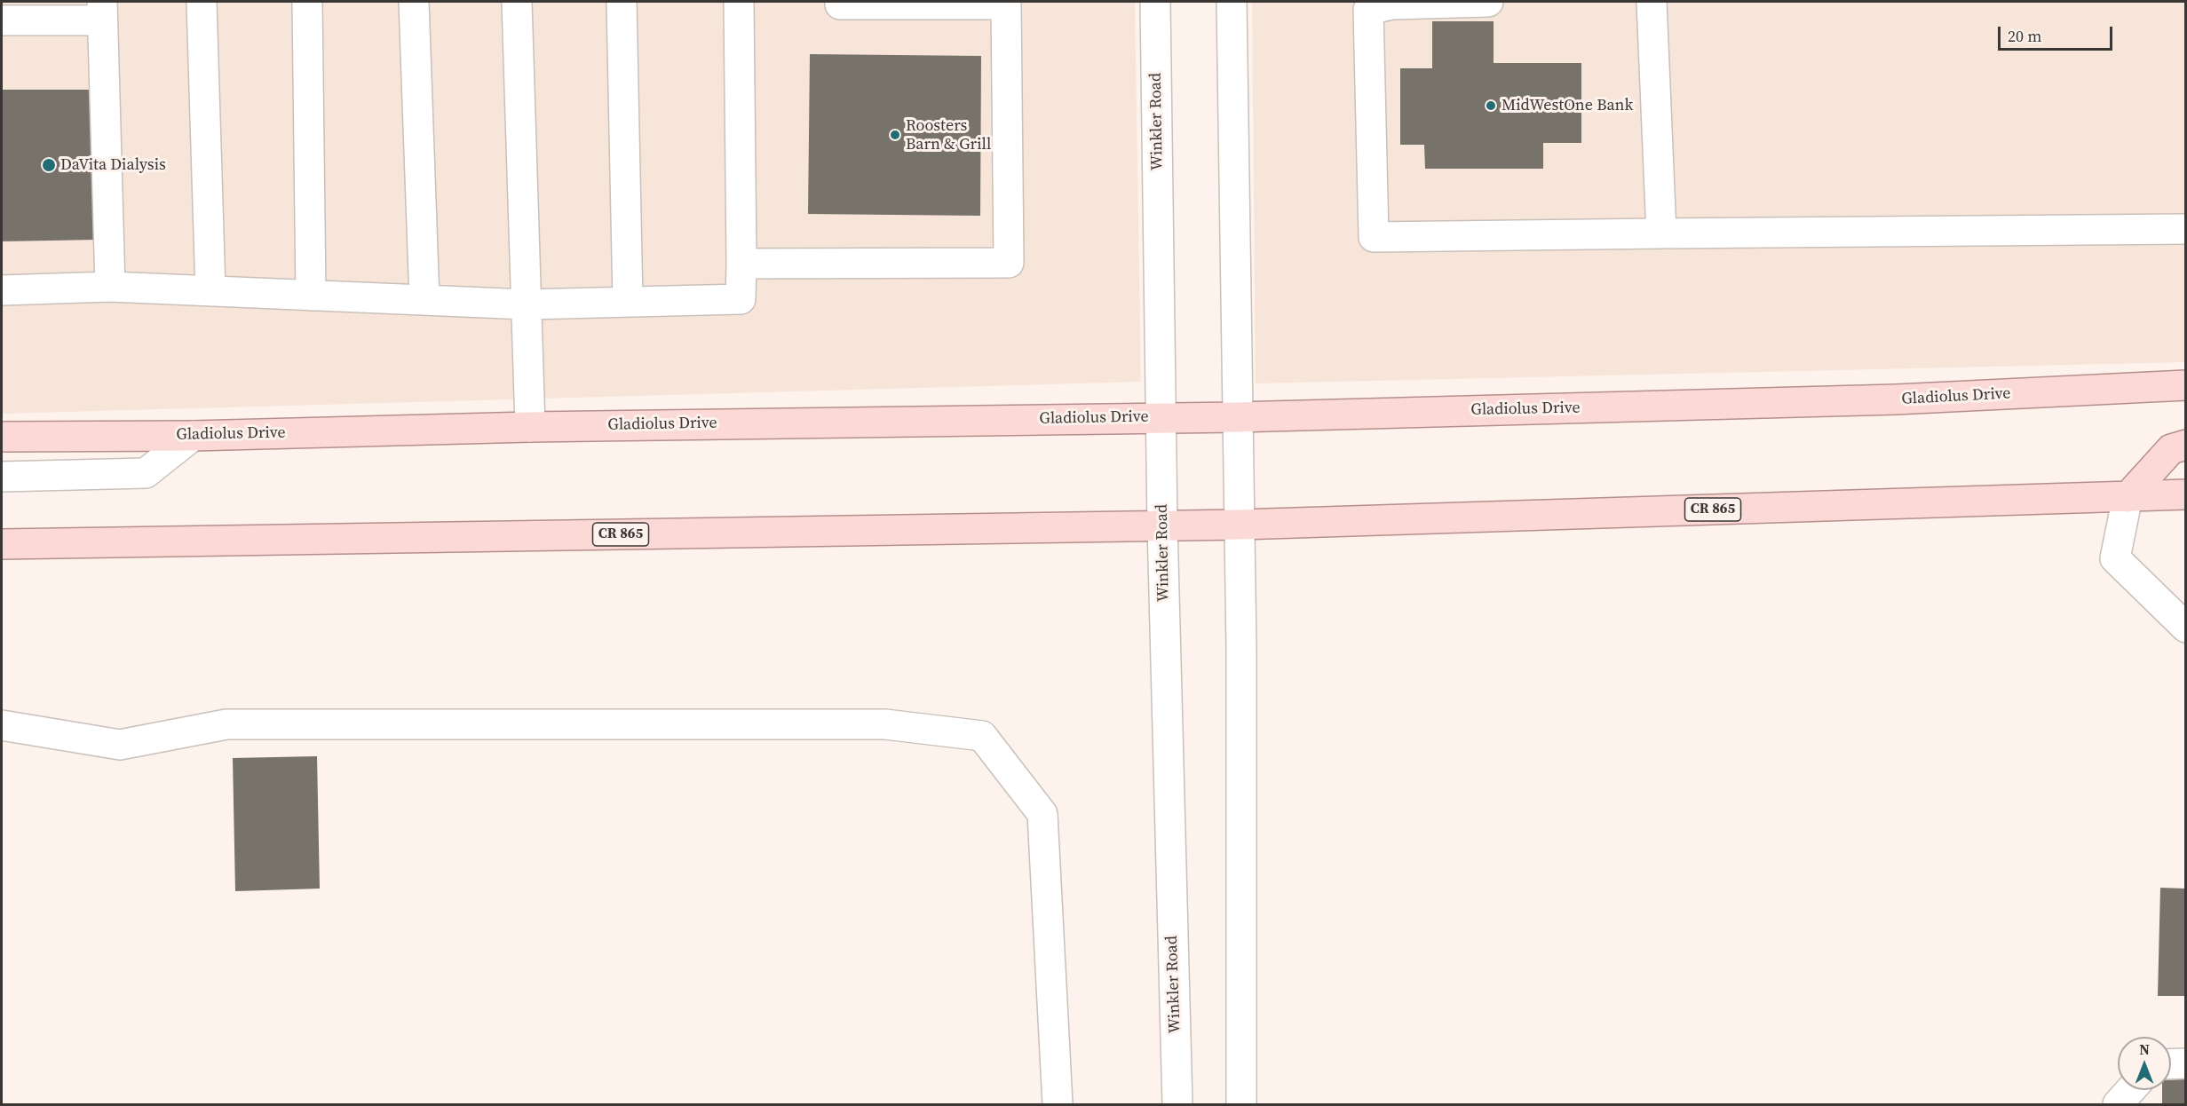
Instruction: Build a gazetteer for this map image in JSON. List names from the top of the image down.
{
  "streets": {
    "main road": ["Gladiolus Drive", "CR 865"],
    "street": ["Winkler Road"]
  },
  "crossings": [
    ["Winkler Road", "Gladiolus Drive"],
    ["Winkler Road", "CR 865"]
  ],
  "places": ["MidWestOne Bank", "Roosters Barn & Grill", "DaVita Dialysis"],
  "scale_bar": "20 m",
  "north": "top"
}
